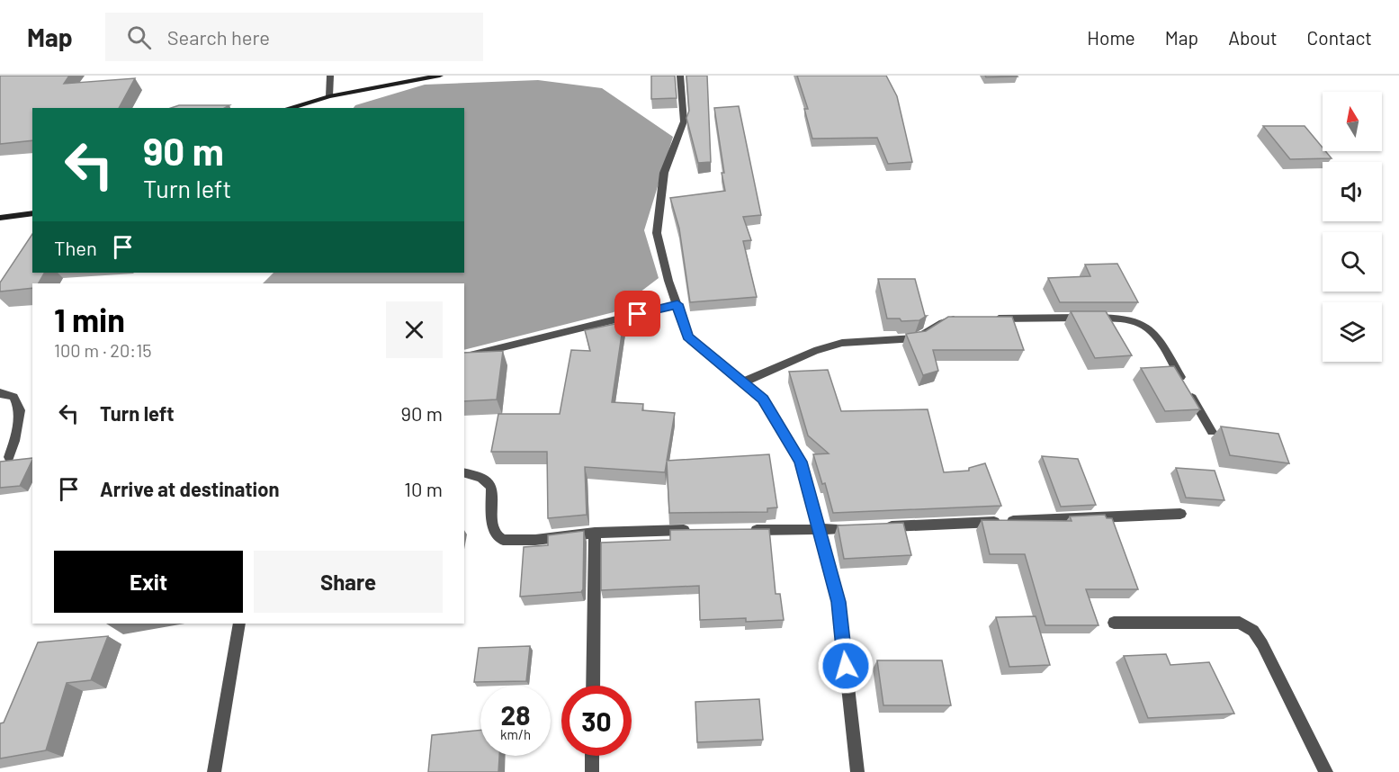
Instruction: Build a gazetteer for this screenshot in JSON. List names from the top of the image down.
{
  "north": "top",
  "page": {
    "header": "Map",
    "search": "Search here",
    "nav": [
      "Home",
      "Map",
      "About",
      "Contact"
    ],
    "turn": ["90 m", "Turn left"],
    "then": "Then",
    "heading": ["1 min", "100 m · 20:15"],
    "list": [
      {
        "name": "Turn left",
        "value": "90 m"
      },
      {
        "name": "Arrive at destination",
        "value": "10 m"
      }
    ],
    "buttons": ["Exit", "Share"],
    "speed": "28 km/h",
    "limit": "30"
  }
}
